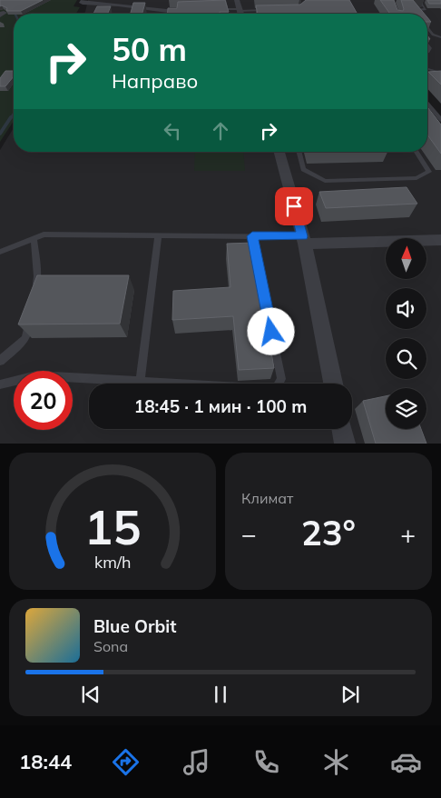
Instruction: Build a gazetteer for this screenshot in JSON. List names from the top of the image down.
{
  "north": "top",
  "page": {
    "turn": ["50 m", "Направо"],
    "limit": "20",
    "trip": "18:45 · 1 мин · 100 m",
    "tile": "Климат",
    "heat": ["−", "23°", "+"],
    "song": ["Blue Orbit", "Sona"],
    "tabs": "18:44",
    "gauge": ["15", "km/h"]
  }
}
